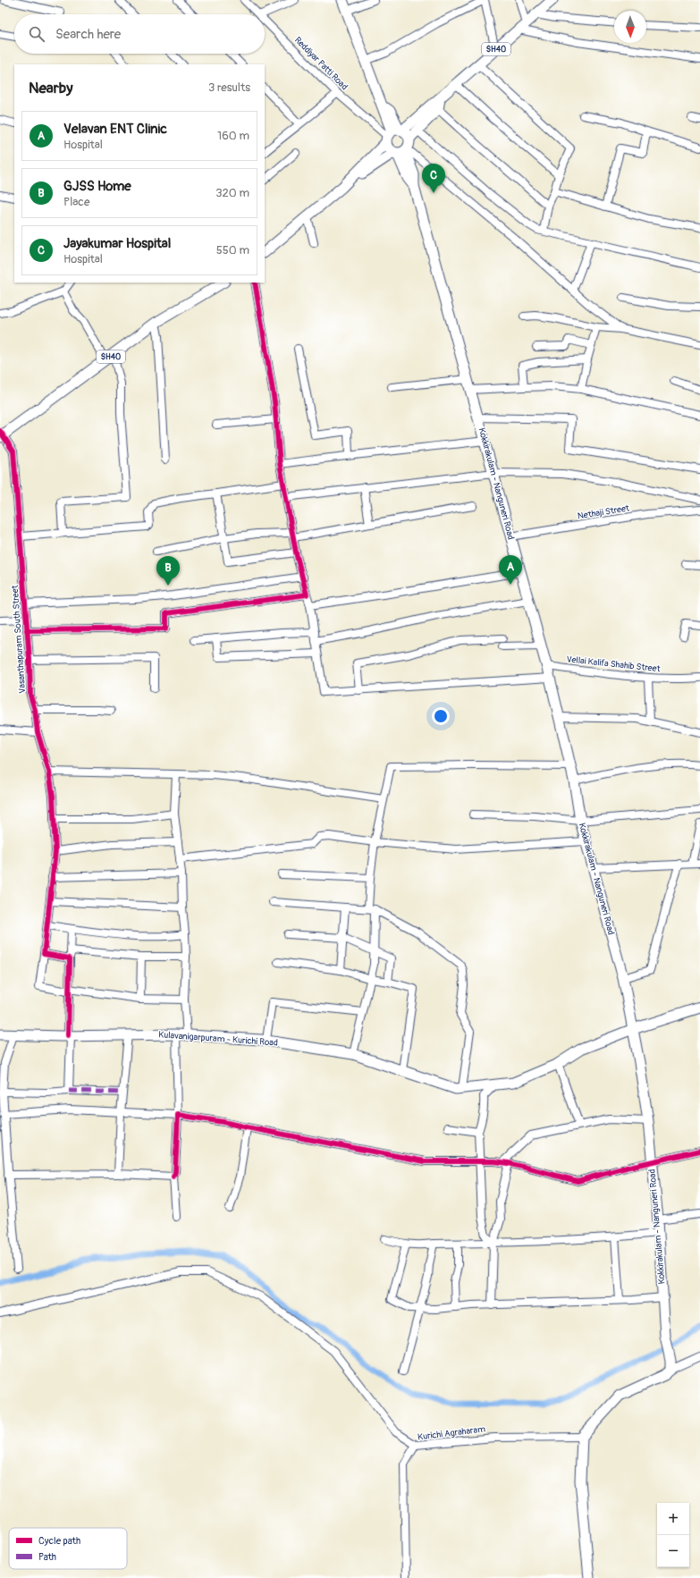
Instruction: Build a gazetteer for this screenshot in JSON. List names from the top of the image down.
{
  "streets": {
    "main road": ["SH40", "Kokkirakulam - Nanguneri Road", "Kulavanigarpuram - Kurichi Road"],
    "street": [
      "Reddiyar Patti Road",
      "Nethaji Street",
      "Vasanthapuram South Street",
      "Vellai Kalifa Shahib Street",
      "Kurichi Agraharam"
    ]
  },
  "crossings": [
    ["SH40", "Reddiyar Patti Road"],
    ["SH40", "Kokkirakulam - Nanguneri Road"],
    ["SH40", "Vasanthapuram South Street"],
    ["Reddiyar Patti Road", "Kokkirakulam - Nanguneri Road"],
    ["Kokkirakulam - Nanguneri Road", "Nethaji Street"],
    ["Kokkirakulam - Nanguneri Road", "Vellai Kalifa Shahib Street"],
    ["Kokkirakulam - Nanguneri Road", "Kulavanigarpuram - Kurichi Road"]
  ],
  "legend": ["Cycle path", "Path"],
  "north": "bottom",
  "page": {
    "search": "Search here",
    "heading": ["Nearby", "3 results"],
    "list": [
      {
        "mark": "A",
        "name": "Velavan ENT Clinic",
        "note": "Hospital",
        "value": "160 m"
      },
      {
        "mark": "B",
        "name": "GJSS Home",
        "note": "Place",
        "value": "320 m"
      },
      {
        "mark": "C",
        "name": "Jayakumar Hospital",
        "note": "Hospital",
        "value": "550 m"
      }
    ],
    "pins": ["C", "A", "B"],
    "map_buttons": ["+", "−"]
  }
}
